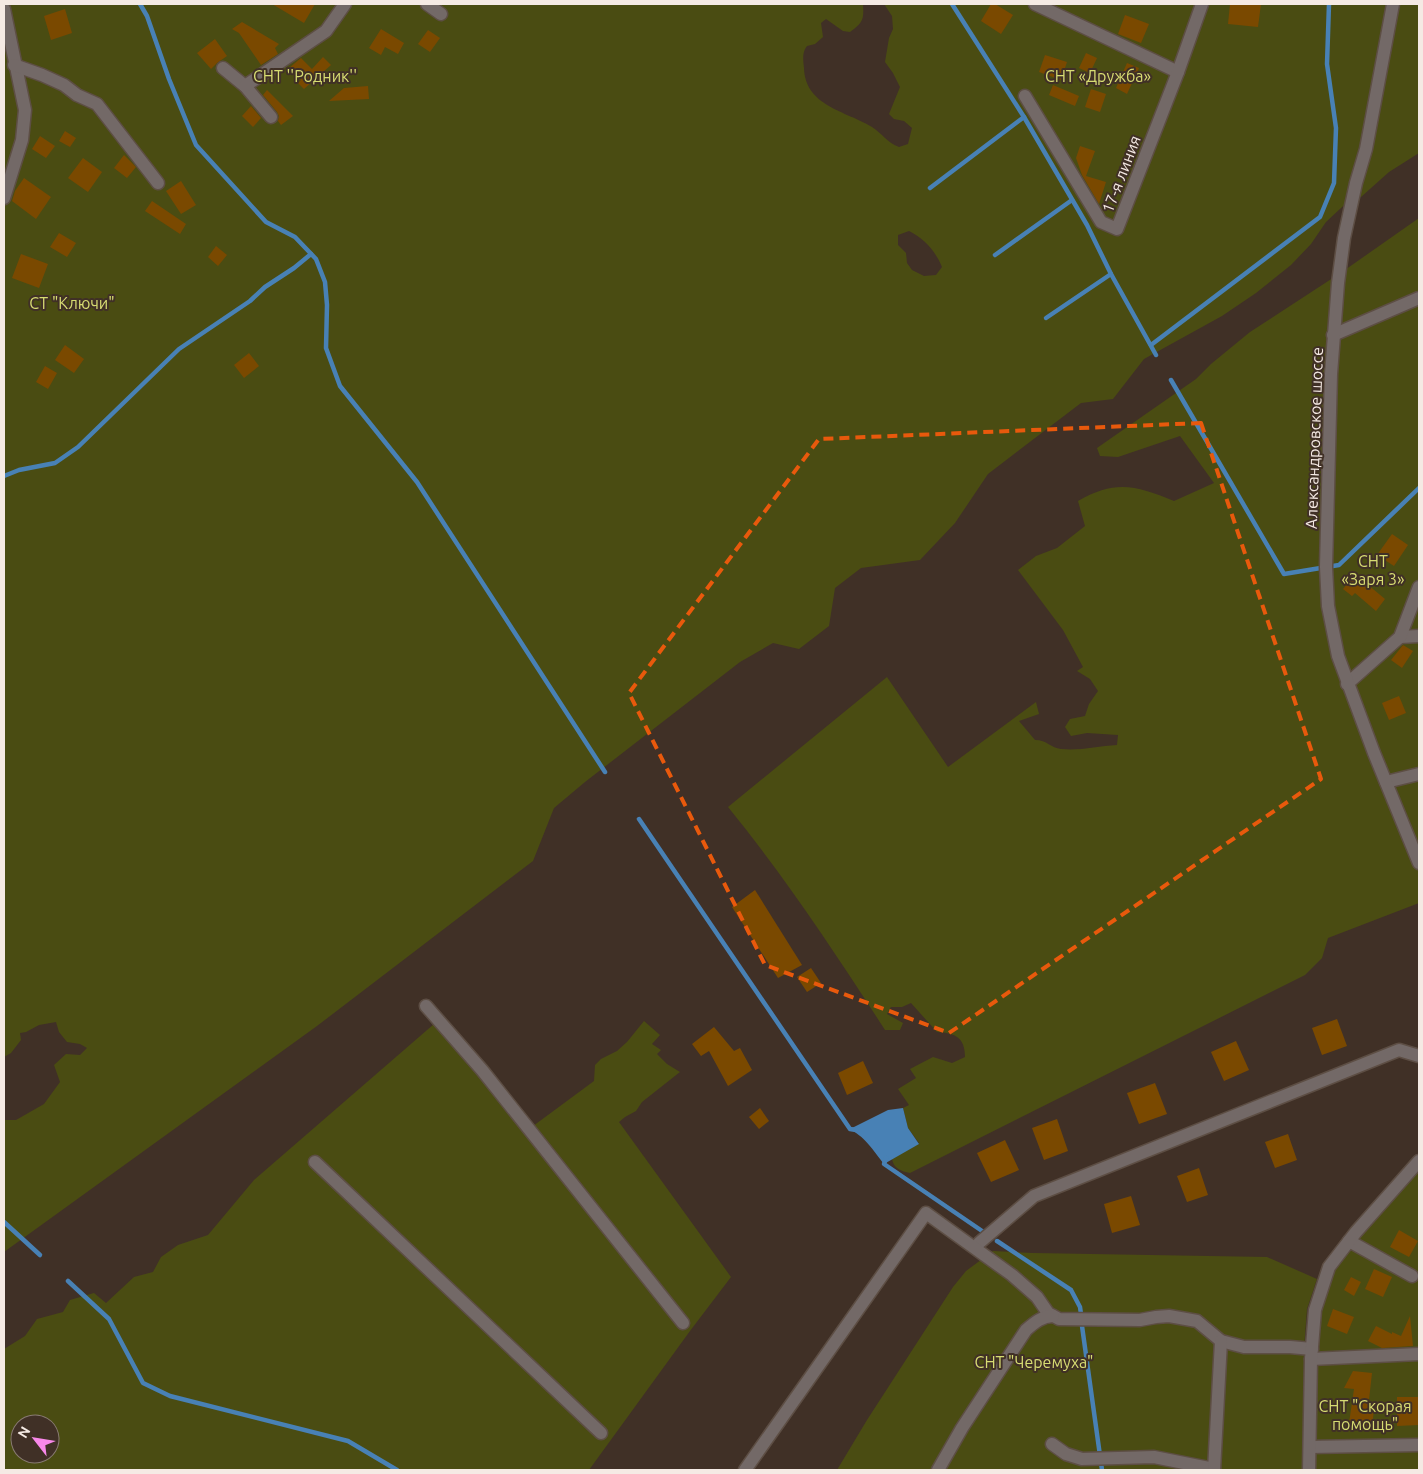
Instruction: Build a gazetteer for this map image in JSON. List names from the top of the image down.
{
  "streets": {
    "street": ["17-я линия", "Александровское шоссе"]
  },
  "parks": [
    "СНТ ''Родник''",
    "СНТ «Дружба»",
    "СТ \"Ключи\"",
    "СНТ «Заря 3»",
    "СНТ \"Черемуха\"",
    "СНТ \"Скорая помощь\""
  ],
  "north": "top left"
}
